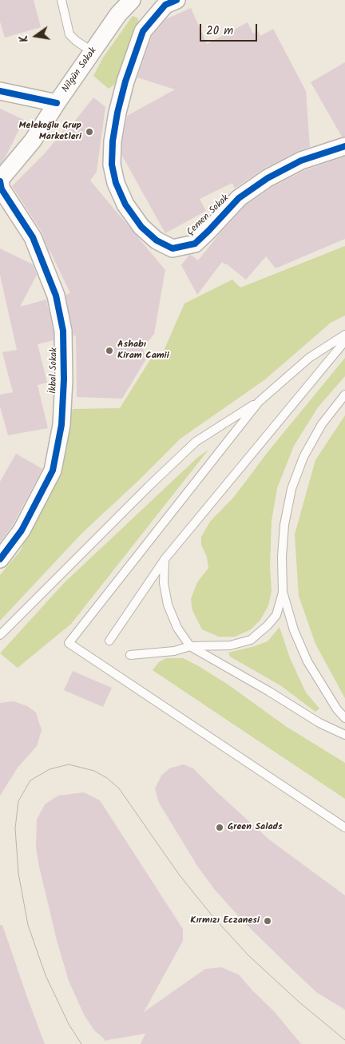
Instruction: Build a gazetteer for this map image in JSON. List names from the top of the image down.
{
  "streets": {
    "street": ["Nilgün Sokak", "Çemen Sokak", "İkbal Sokak"]
  },
  "crossings": [
    ["Nilgün Sokak", "İkbal Sokak"]
  ],
  "places": [
    "Melekoğlu Grup Marketleri",
    "Ashabı Kiram Camii",
    "Green Salads",
    "Kırmızı Eczanesi"
  ],
  "scale_bar": "20 m",
  "north": "left"
}
